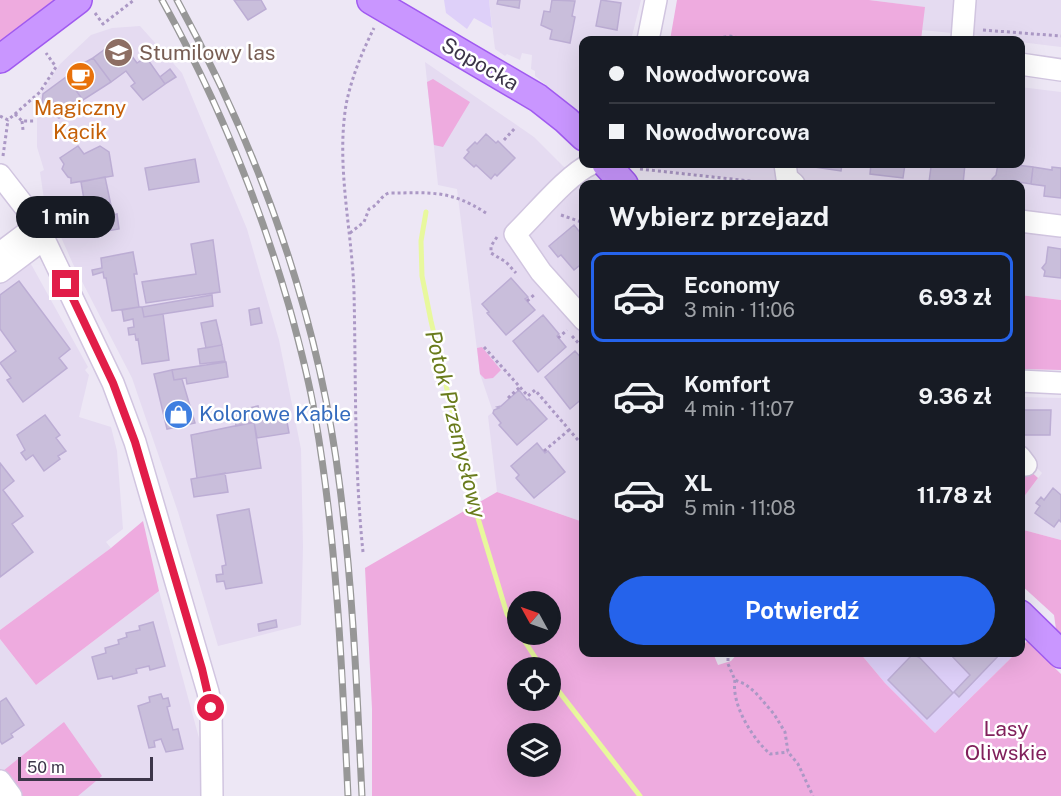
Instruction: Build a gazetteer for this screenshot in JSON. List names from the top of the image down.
{
  "streets": {
    "main road": ["Sopocka"]
  },
  "water": ["Potok Przemysłowy"],
  "parks": ["Lasy Oliwskie"],
  "places": {
    "school or university": ["Stumilowy las"],
    "cafe": ["Magiczny Kącik"],
    "shop": ["Kolorowe Kable"]
  },
  "scale_bar": "50 m",
  "north": "top left",
  "page": {
    "banner": ["Nowodworcowa", "Nowodworcowa"],
    "heading": "Wybierz przejazd",
    "bubble": "1 min",
    "list": [
      {
        "name": "Economy",
        "note": "3 min · 11:06",
        "value": "6.93 zł"
      },
      {
        "name": "Komfort",
        "note": "4 min · 11:07",
        "value": "9.36 zł"
      },
      {
        "name": "XL",
        "note": "5 min · 11:08",
        "value": "11.78 zł"
      }
    ],
    "buttons": "Potwierdź",
    "scale": "50 m"
  }
}
